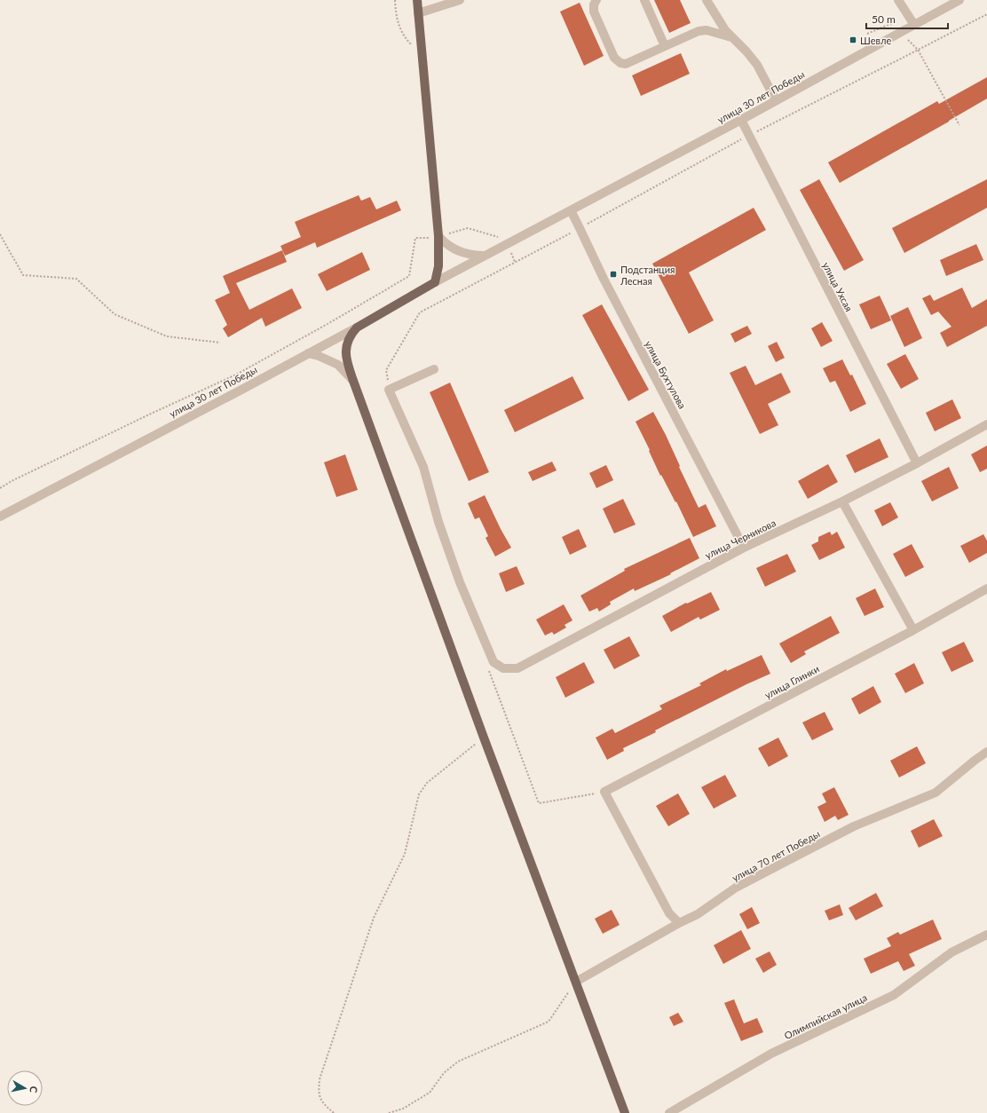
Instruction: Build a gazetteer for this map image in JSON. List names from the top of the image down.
{
  "streets": {
    "main road": ["улица 30 лет Победы"],
    "street": [
      "улица Ухсая",
      "улица Бухтулова",
      "улица Черникова",
      "улица Глинки",
      "улица 70 лет Победы",
      "Олимпийская улица"
    ]
  },
  "crossings": [
    ["улица 30 лет Победы", "улица Ухсая"],
    ["улица 30 лет Победы", "улица Бухтулова"],
    ["улица Ухсая", "улица Черникова"],
    ["улица Бухтулова", "улица Черникова"],
    ["улица Глинки", "улица 70 лет Победы"]
  ],
  "places": {
    "transit": ["Шевле", "Подстанция Лесная"]
  },
  "scale_bar": "50 m",
  "north": "right"
}
